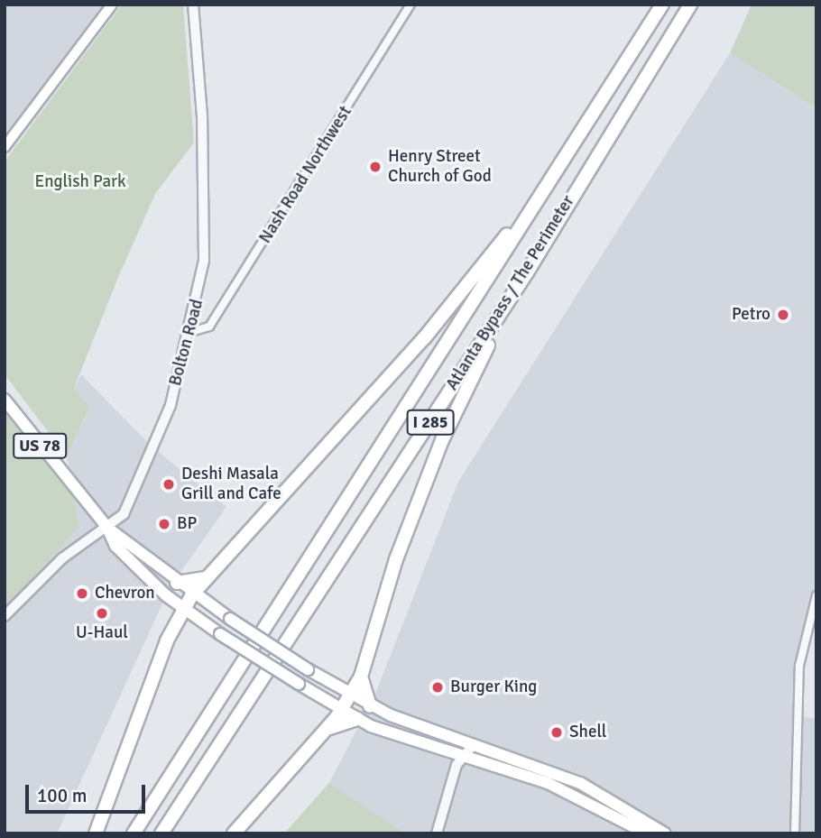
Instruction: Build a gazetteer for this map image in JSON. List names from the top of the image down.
{
  "streets": {
    "highway": ["Atlanta Bypass / The Perimeter", "I 285"],
    "main road": ["US 78"],
    "street": ["Nash Road Northwest", "Bolton Road"]
  },
  "crossings": [
    ["Nash Road Northwest", "Bolton Road"],
    ["Bolton Road", "US 78"]
  ],
  "parks": ["English Park"],
  "places": [
    "Henry Street Church of God",
    "Petro",
    "Deshi Masala Grill and Cafe",
    "BP",
    "Chevron",
    "U-Haul",
    "Burger King",
    "Shell"
  ],
  "scale_bar": "100 m"
}
